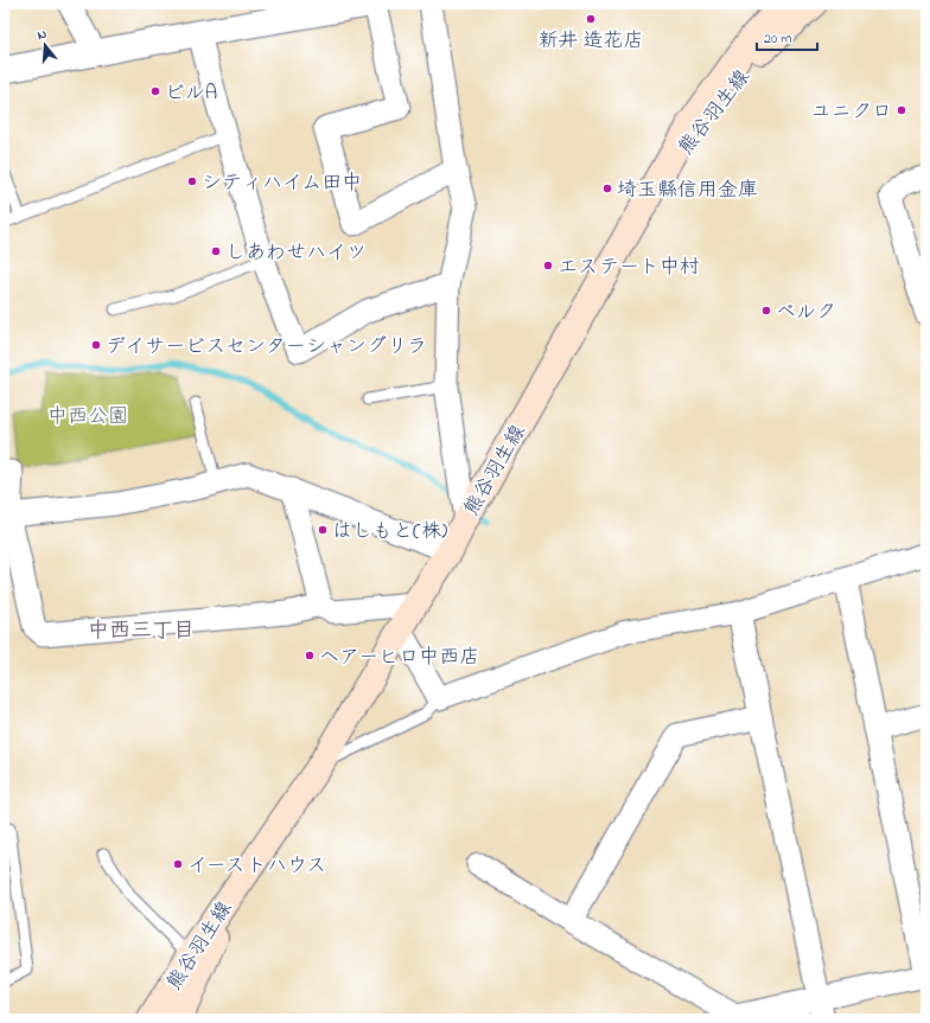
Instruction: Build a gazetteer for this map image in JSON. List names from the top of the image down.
{
  "streets": {
    "main road": ["熊谷羽生線"]
  },
  "districts": ["中西三丁目"],
  "parks": ["中西公園"],
  "places": [
    "新井 造花店",
    "ビルA",
    "ユニクロ",
    "シティハイム田中",
    "埼玉縣信用金庫",
    "しあわせハイツ",
    "エステート中村",
    "ベルク",
    "デイサービスセンターシャングリラ",
    "はしもと(株)",
    "ヘアーヒロ中西店",
    "イーストハウス"
  ],
  "scale_bar": "20 m",
  "north": "top"
}
